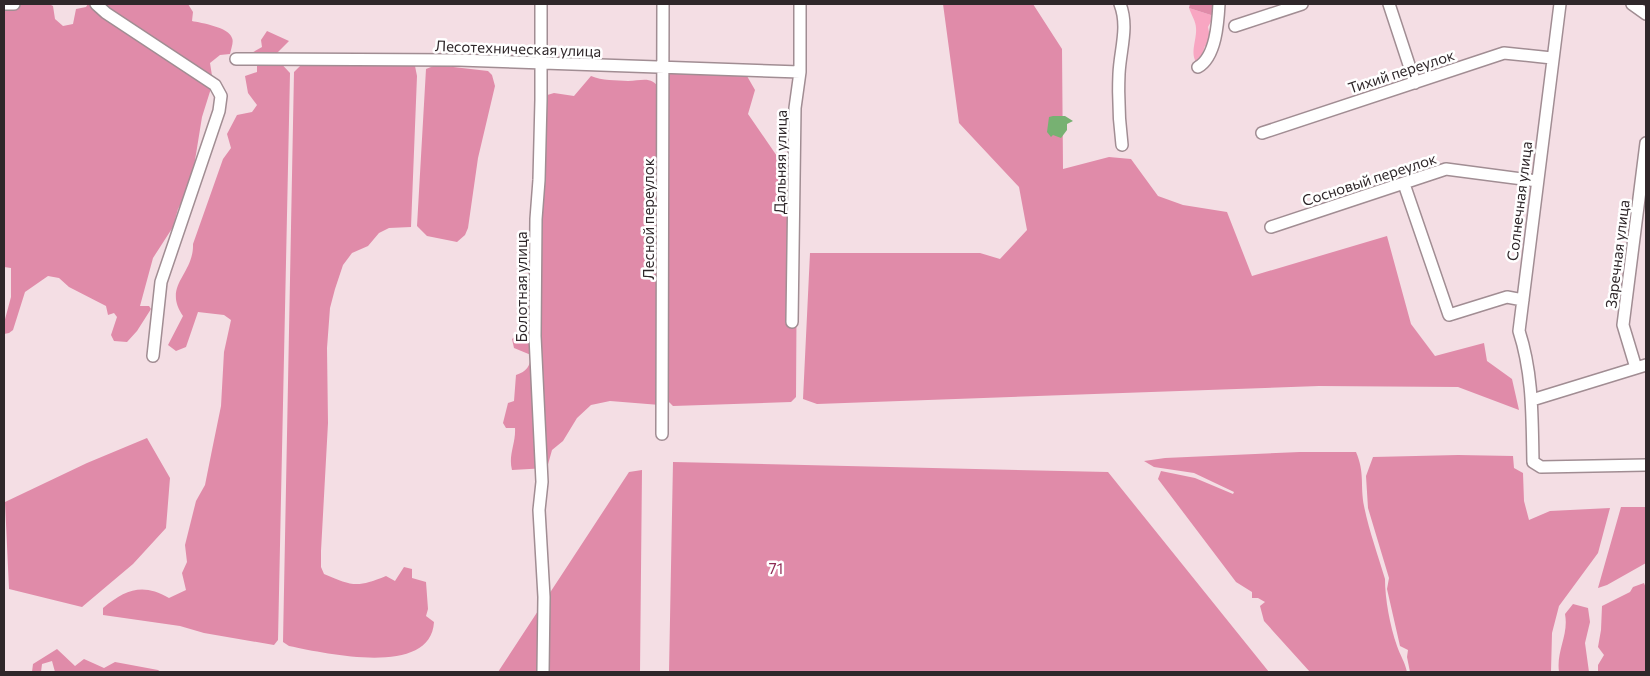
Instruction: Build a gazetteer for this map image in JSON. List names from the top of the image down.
{
  "streets": {
    "street": [
      "Лесотехническая улица",
      "Тихий переулок",
      "Дальняя улица",
      "Сосновый переулок",
      "Солнечная улица",
      "Лесной переулок",
      "Заречная улица",
      "Болотная улица"
    ]
  },
  "crossings": [
    ["Лесотехническая улица", "Дальняя улица"],
    ["Лесотехническая улица", "Лесной переулок"],
    ["Лесотехническая улица", "Болотная улица"],
    ["Тихий переулок", "Солнечная улица"],
    ["Сосновый переулок", "Солнечная улица"]
  ],
  "parks": ["71"]
}
